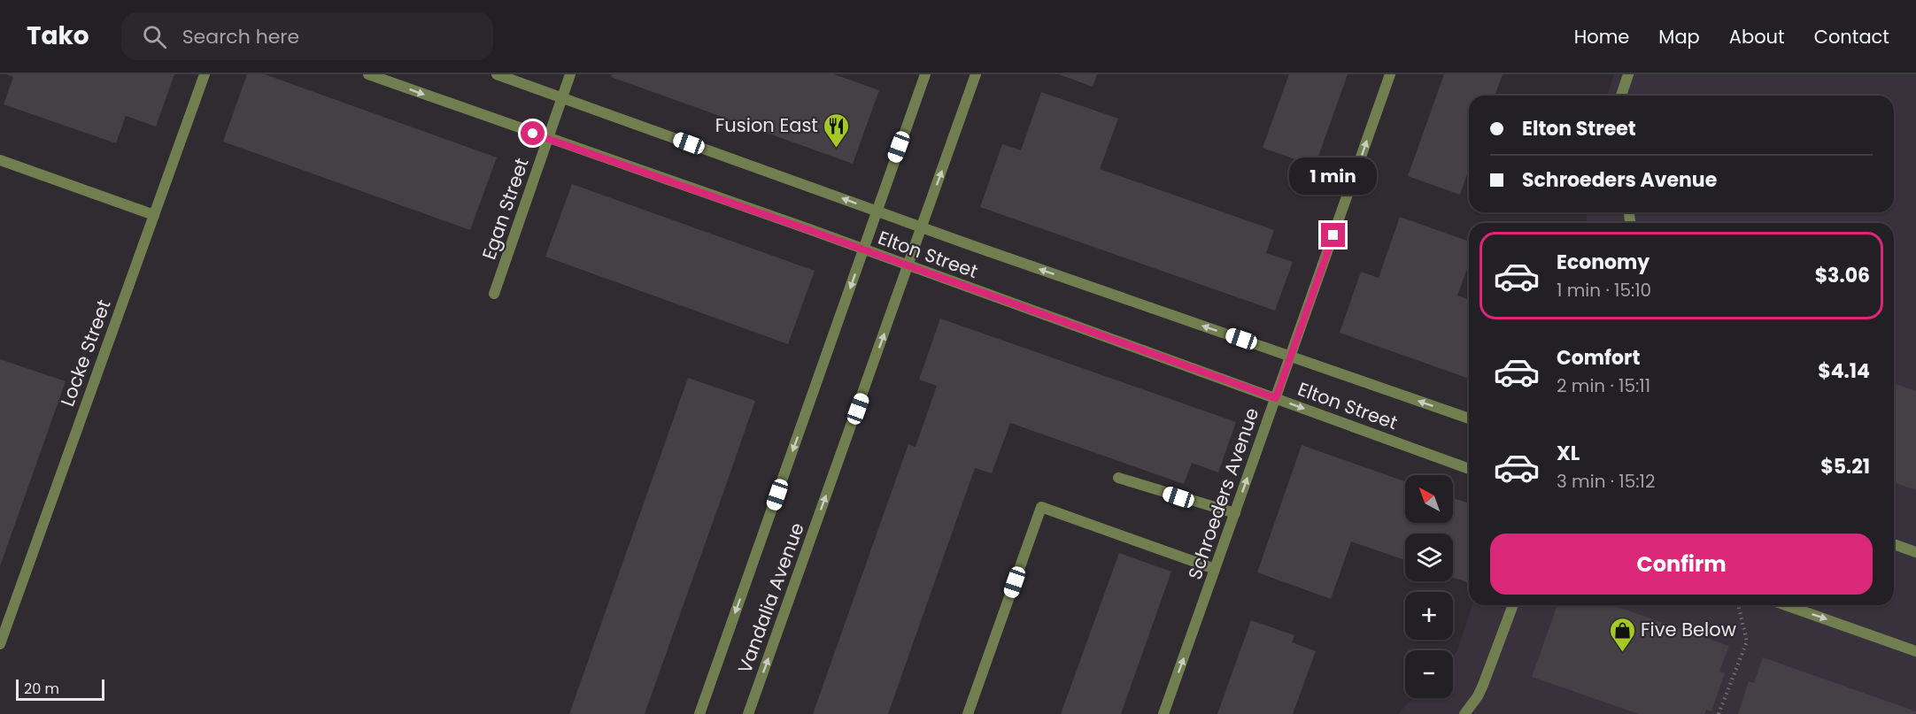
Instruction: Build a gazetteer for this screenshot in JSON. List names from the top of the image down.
{
  "streets": {
    "street": [
      "Egan Street",
      "Elton Street",
      "Locke Street",
      "Schroeders Avenue",
      "Vandalia Avenue"
    ]
  },
  "crossings": [
    ["Egan Street", "Elton Street"],
    ["Elton Street", "Schroeders Avenue"],
    ["Elton Street", "Vandalia Avenue"]
  ],
  "one_way": ["Schroeders Avenue"],
  "places": {
    "restaurant": ["Fusion East"],
    "shop": ["Five Below"]
  },
  "scale_bar": "20 m",
  "north": "top left",
  "page": {
    "header": "Tako",
    "search": "Search here",
    "nav": [
      "Home",
      "Map",
      "About",
      "Contact"
    ],
    "banner": ["Elton Street", "Schroeders Avenue"],
    "bubble": "1 min",
    "list": [
      {
        "name": "Economy",
        "note": "1 min · 15:10",
        "value": "$3.06"
      },
      {
        "name": "Comfort",
        "note": "2 min · 15:11",
        "value": "$4.14"
      },
      {
        "name": "XL",
        "note": "3 min · 15:12",
        "value": "$5.21"
      }
    ],
    "map_buttons": ["+", "−"],
    "buttons": "Confirm",
    "scale": "20 m"
  }
}
